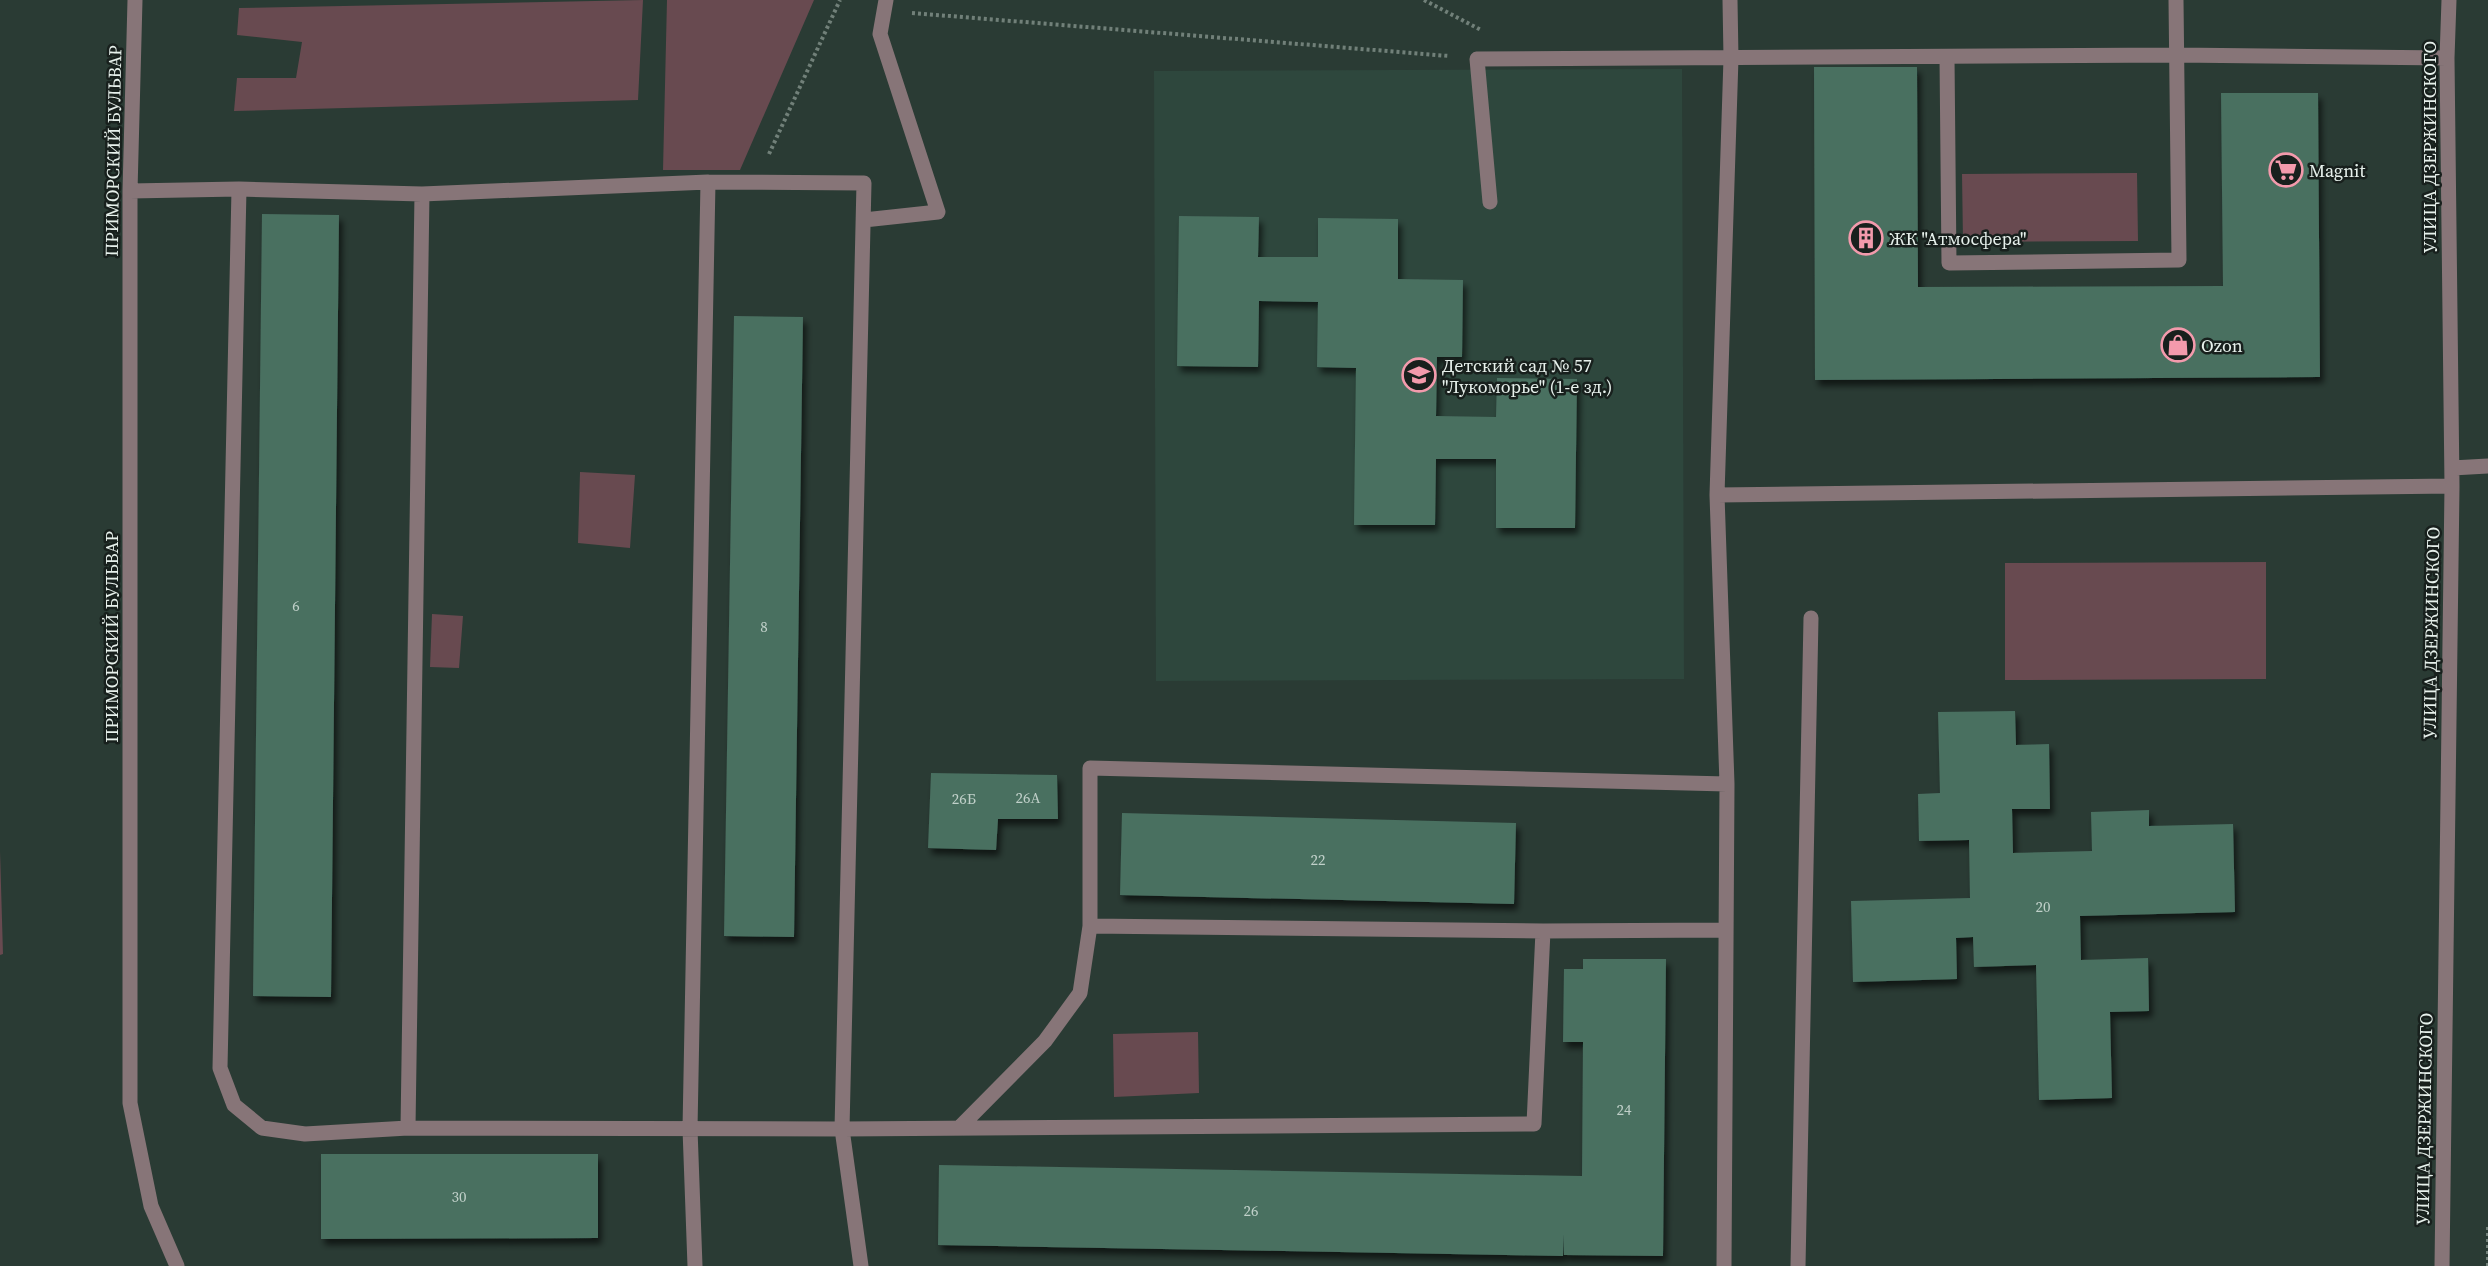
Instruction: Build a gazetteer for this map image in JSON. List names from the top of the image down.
{
  "streets": {
    "street": ["УЛИЦА ДЗЕРЖИНСКОГО", "ПРИМОРСКИЙ БУЛЬВАР"]
  },
  "places": {
    "supermarket": ["Magnit"],
    "building": ["ЖК \"Атмосфера\""],
    "shop": ["Ozon"],
    "school or university": ["Детский сад № 57 \"Лукоморье\" (1-е зд.)"]
  },
  "house_numbers": [
    "6",
    "8",
    "26А",
    "26Б",
    "22",
    "20",
    "24",
    "30",
    "26"
  ]
}
